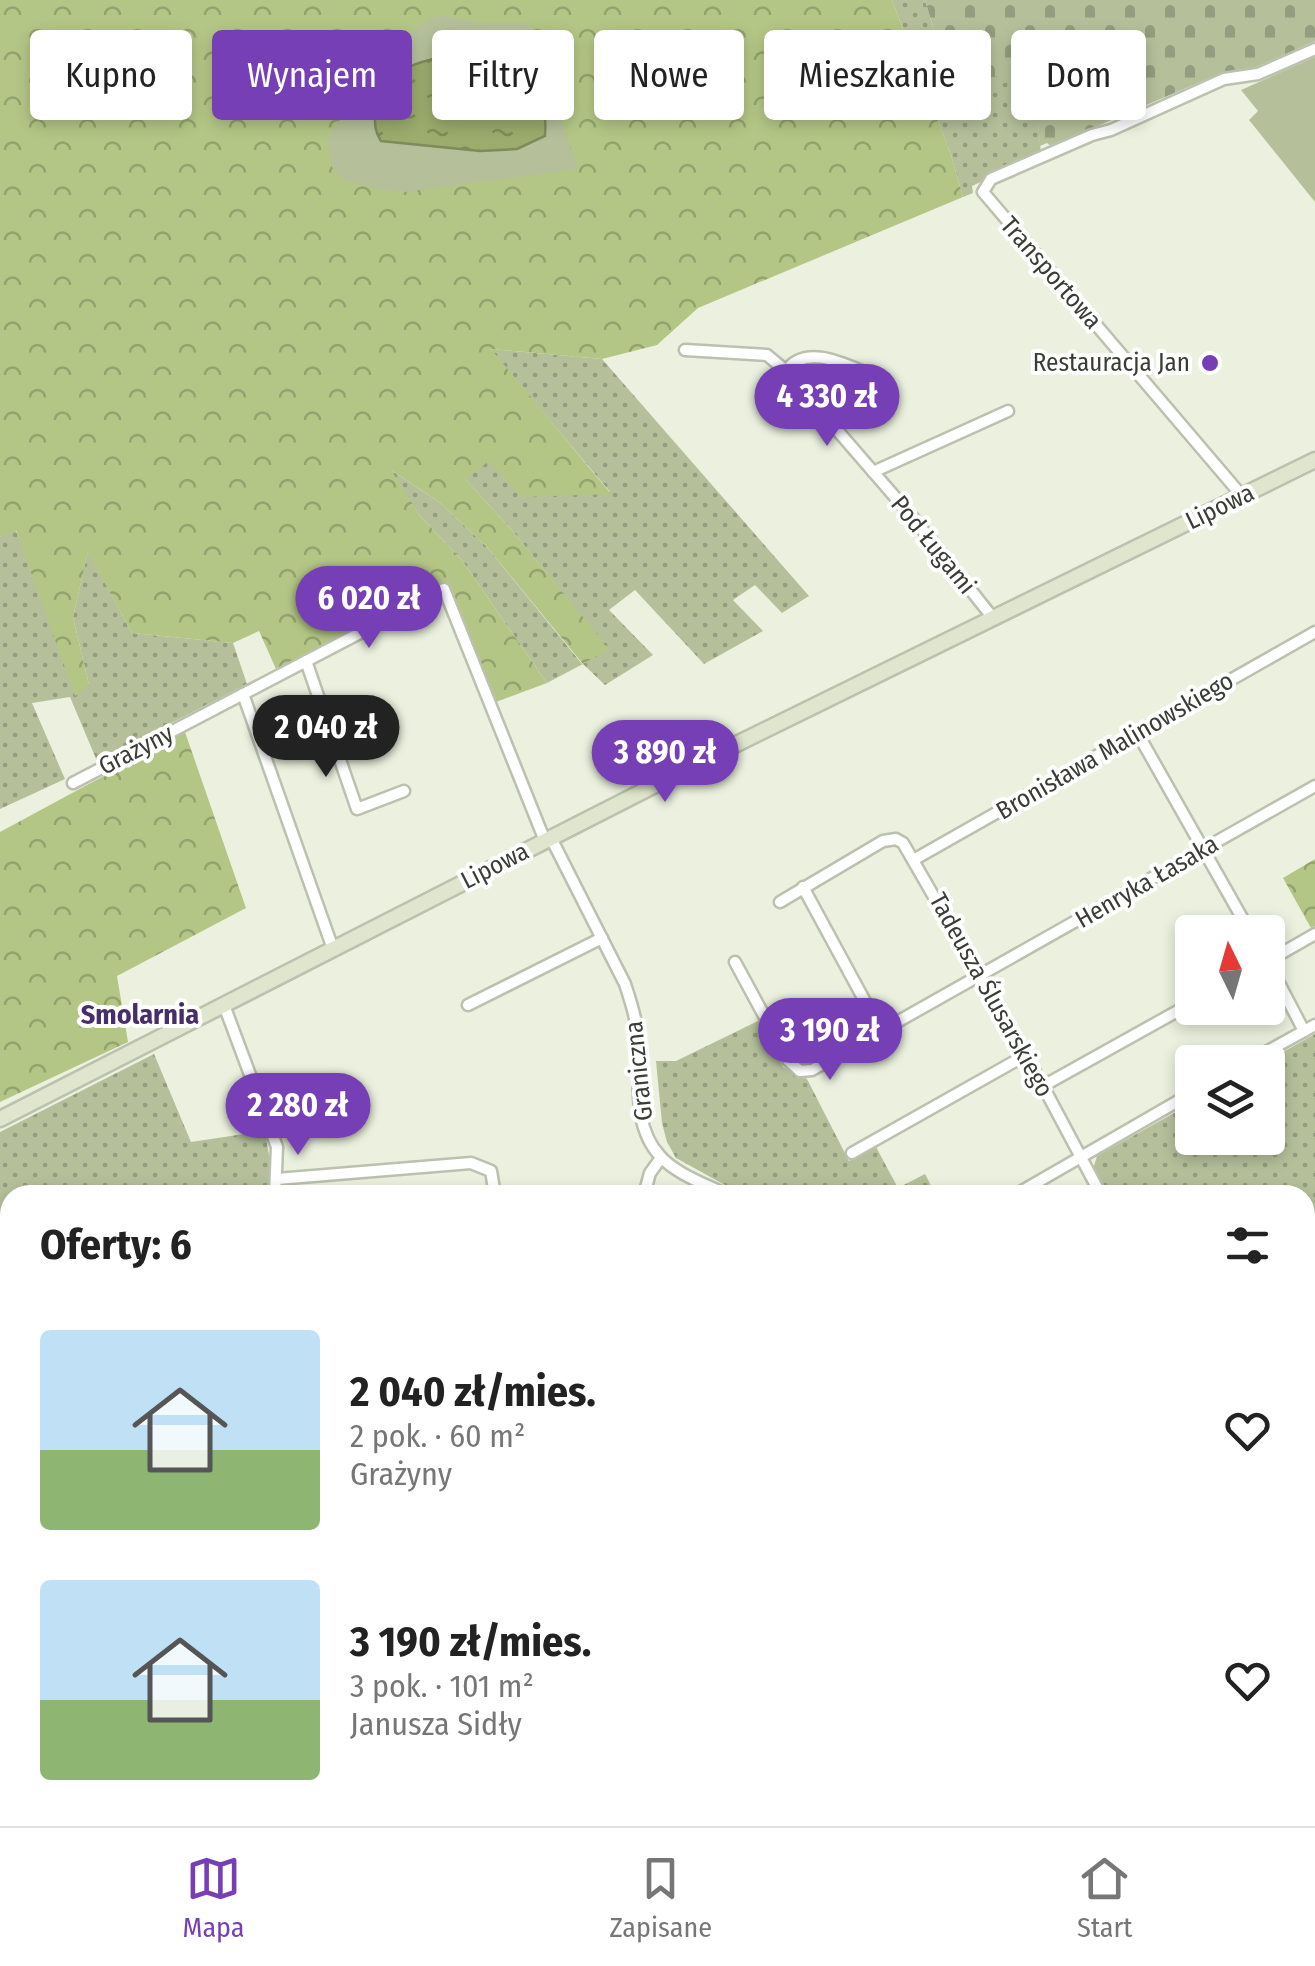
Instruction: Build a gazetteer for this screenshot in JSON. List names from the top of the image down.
{
  "streets": {
    "main road": ["Lipowa"],
    "street": [
      "Transportowa",
      "Pod Ługami",
      "Bronisława Malinowskiego",
      "Grażyny",
      "Henryka Łasaka",
      "Tadeusza Ślusarskiego",
      "Graniczna"
    ]
  },
  "crossings": [
    ["Transportowa", "Lipowa"],
    ["Lipowa", "Pod Ługami"],
    ["Lipowa", "Grażyny"],
    ["Lipowa", "Graniczna"],
    ["Bronisława Malinowskiego", "Tadeusza Ślusarskiego"],
    ["Grażyny", "Graniczna"],
    ["Henryka Łasaka", "Tadeusza Ślusarskiego"]
  ],
  "districts": ["Smolarnia"],
  "places": ["Restauracja Jan"],
  "north": "top",
  "page": {
    "chip": [
      "Kupno",
      "Wynajem",
      "Filtry",
      "Nowe",
      "Mieszkanie",
      "Dom"
    ],
    "price": [
      "4 330 zł",
      "6 020 zł",
      "2 040 zł",
      "3 890 zł",
      "3 190 zł",
      "2 280 zł"
    ],
    "heading": "Oferty: 6",
    "list": [
      {
        "name": "2 040 zł/mies.",
        "note": "2 pok. · 60 m² · Grażyny"
      },
      {
        "name": "3 190 zł/mies.",
        "note": "3 pok. · 101 m² · Janusza Sidły"
      }
    ],
    "tabs": ["Mapa", "Zapisane", "Start"]
  }
}
